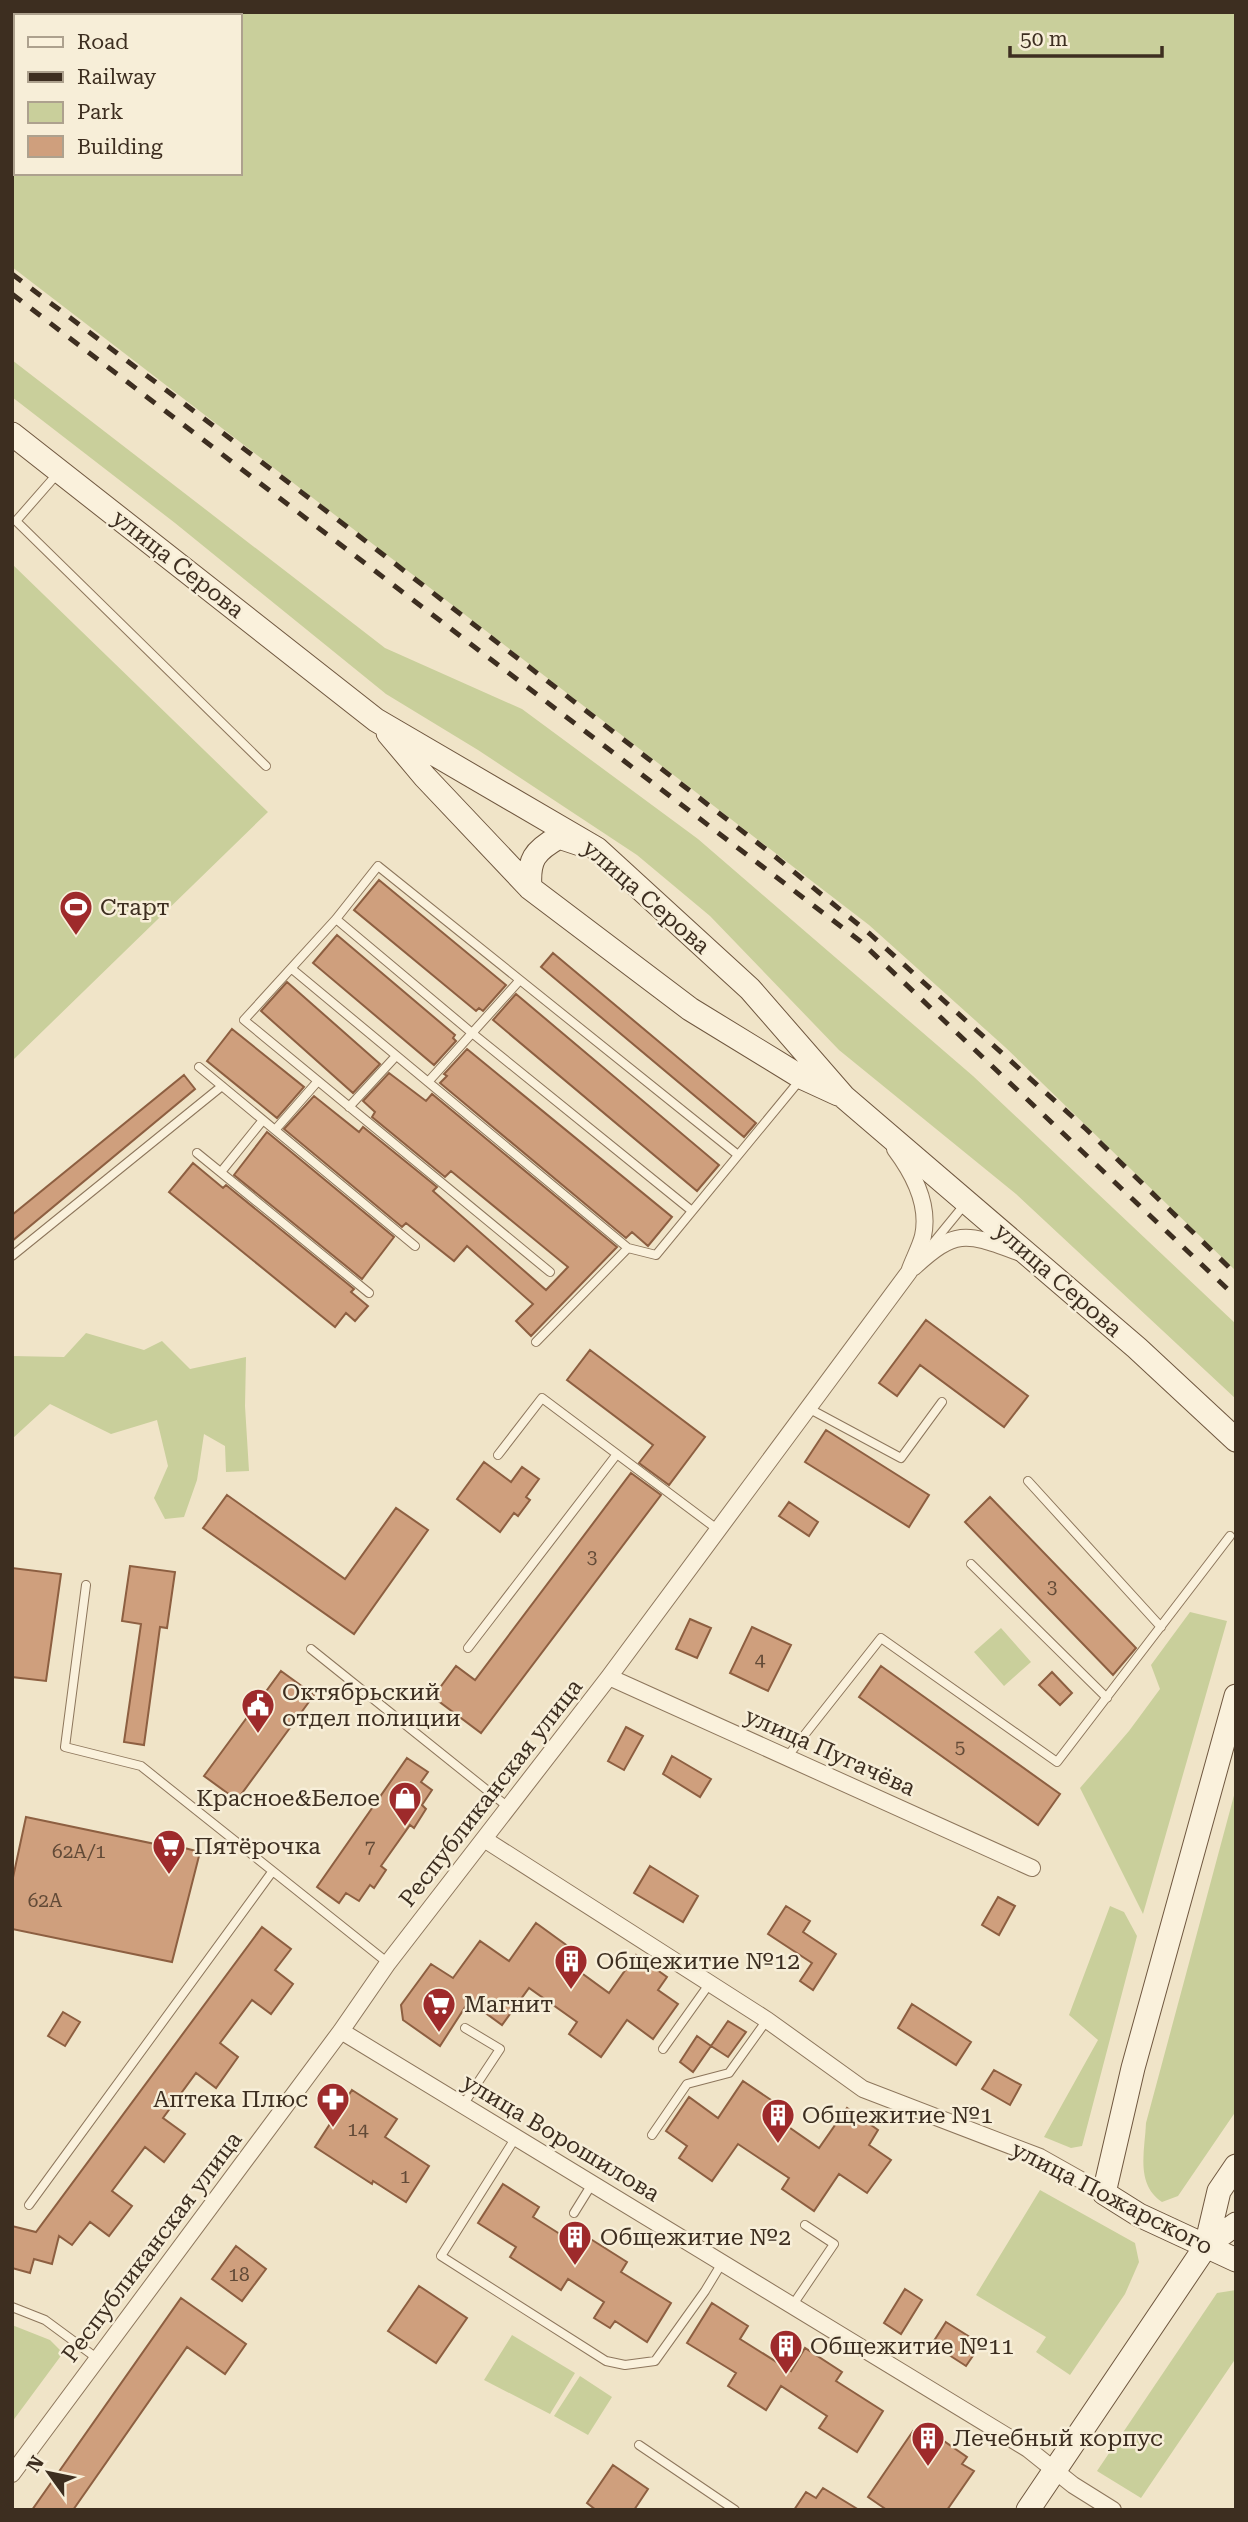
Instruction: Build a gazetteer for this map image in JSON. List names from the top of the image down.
{
  "streets": {
    "street": [
      "улица Серова",
      "улица Пугачёва",
      "Республиканская улица",
      "улица Ворошилова",
      "улица Пожарского"
    ]
  },
  "crossings": [
    ["улица Серова", "Республиканская улица"],
    ["улица Пугачёва", "Республиканская улица"],
    ["Республиканская улица", "улица Ворошилова"],
    ["Республиканская улица", "улица Пожарского"]
  ],
  "places": {
    "sports": ["Старт"],
    "public building": ["Октябрьский отдел полиции"],
    "shop": ["Красное&Белое"],
    "supermarket": ["Пятёрочка", "Магнит"],
    "building": [
      "Общежитие №12",
      "Общежитие №1",
      "Общежитие №2",
      "Общежитие №11",
      "Лечебный корпус"
    ],
    "pharmacy": ["Аптека Плюс"]
  },
  "house_numbers": [
    "3",
    "3",
    "4",
    "5",
    "7",
    "62А/1",
    "62А",
    "14",
    "1",
    "18"
  ],
  "legend": [
    "Road",
    "Railway",
    "Park",
    "Building"
  ],
  "scale_bar": "50 m",
  "north": "top left"
}
